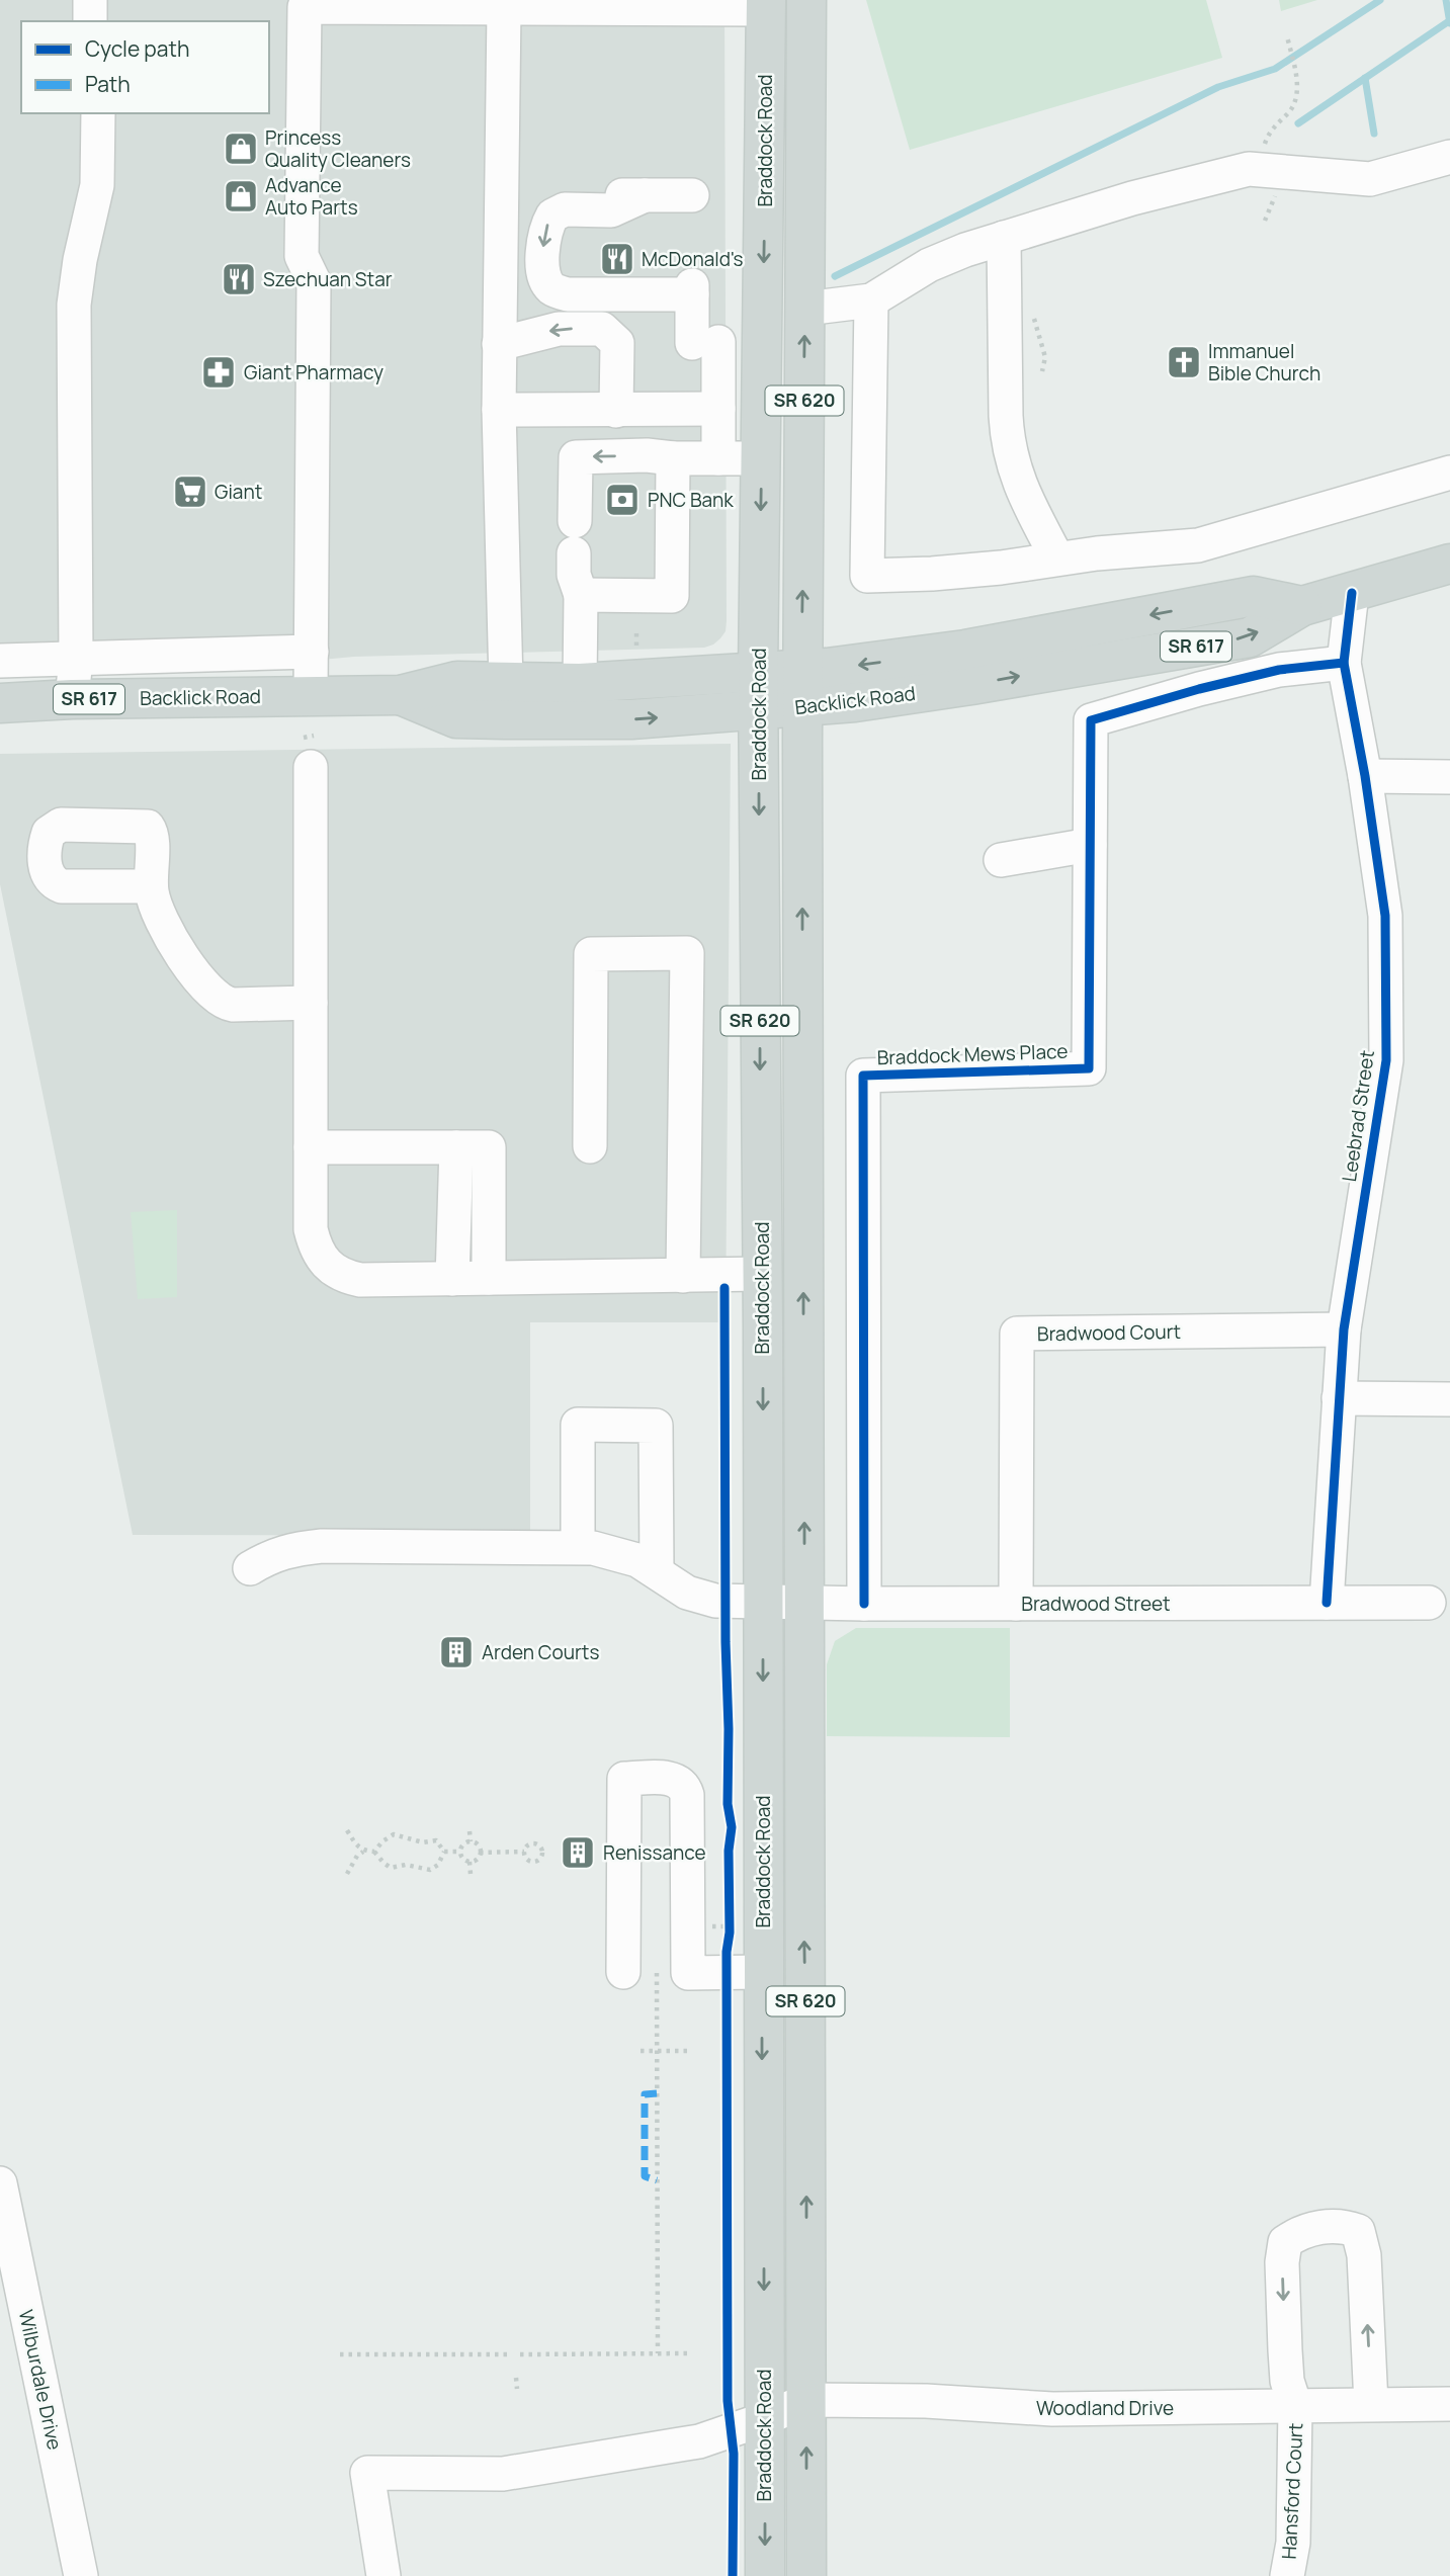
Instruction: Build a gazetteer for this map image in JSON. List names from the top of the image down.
{
  "streets": {
    "main road": [
      "Braddock Road",
      "SR 620",
      "SR 617",
      "Backlick Road"
    ],
    "street": [
      "Braddock Mews Place",
      "Leebrad Street",
      "Bradwood Court",
      "Bradwood Street",
      "Wilburdale Drive",
      "Woodland Drive",
      "Hansford Court"
    ]
  },
  "crossings": [
    ["Braddock Road", "Backlick Road"],
    ["Braddock Road", "Bradwood Street"],
    ["Braddock Road", "Woodland Drive"],
    ["Backlick Road", "Leebrad Street"],
    ["Braddock Mews Place", "Leebrad Street"],
    ["Braddock Mews Place", "Bradwood Street"],
    ["Leebrad Street", "Bradwood Court"],
    ["Leebrad Street", "Bradwood Street"],
    ["Bradwood Court", "Bradwood Street"],
    ["Woodland Drive", "Hansford Court"]
  ],
  "places": {
    "shop": ["Princess Quality Cleaners", "Advance Auto Parts"],
    "restaurant": ["McDonald's", "Szechuan Star"],
    "church": ["Immanuel Bible Church"],
    "pharmacy": ["Giant Pharmacy"],
    "supermarket": ["Giant"],
    "bank": ["PNC Bank"],
    "building": ["Arden Courts", "Renissance"]
  },
  "legend": ["Cycle path", "Path"]
}
